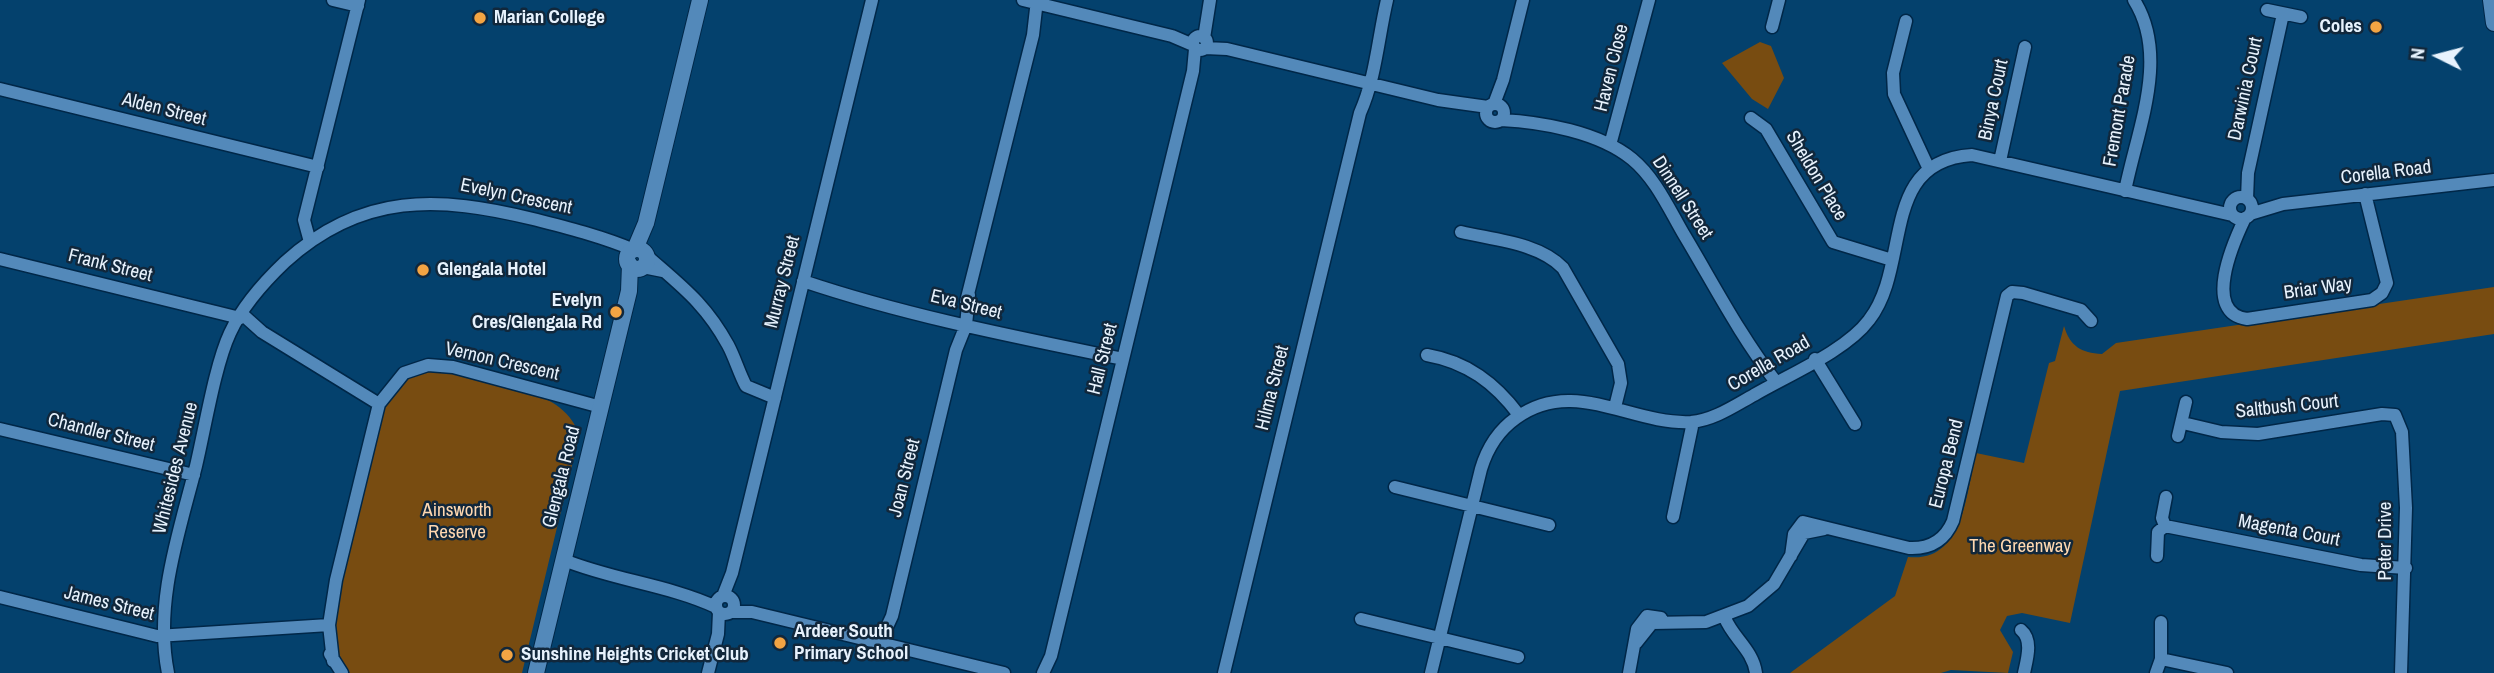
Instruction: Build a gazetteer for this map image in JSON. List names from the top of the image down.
{
  "streets": {
    "street": [
      "Haven Close",
      "Darwinia Court",
      "Binya Court",
      "Alden Street",
      "Fremont Parade",
      "Corella Road",
      "Sheldon Place",
      "Evelyn Crescent",
      "Dinnell Street",
      "Frank Street",
      "Murray Street",
      "Briar Way",
      "Eva Street",
      "Hall Street",
      "Vernon Crescent",
      "Hilma Street",
      "Saltbush Court",
      "Chandler Street",
      "Europa Bend",
      "Whitesides Avenue",
      "Glengala Road",
      "Joan Street",
      "Magenta Court",
      "Peter Drive",
      "James Street"
    ]
  },
  "crossings": [
    ["Haven Close", "Dinnell Street"],
    ["Darwinia Court", "Corella Road"],
    ["Darwinia Court", "Briar Way"],
    ["Binya Court", "Corella Road"],
    ["Fremont Parade", "Corella Road"],
    ["Corella Road", "Sheldon Place"],
    ["Corella Road", "Dinnell Street"],
    ["Corella Road", "Briar Way"],
    ["Evelyn Crescent", "Frank Street"],
    ["Evelyn Crescent", "Murray Street"],
    ["Evelyn Crescent", "Whitesides Avenue"],
    ["Evelyn Crescent", "Glengala Road"],
    ["Dinnell Street", "Hall Street"],
    ["Dinnell Street", "Hilma Street"],
    ["Dinnell Street", "Joan Street"],
    ["Frank Street", "Vernon Crescent"],
    ["Frank Street", "Whitesides Avenue"],
    ["Murray Street", "Eva Street"],
    ["Eva Street", "Hall Street"],
    ["Eva Street", "Joan Street"],
    ["Vernon Crescent", "Glengala Road"],
    ["Vernon Crescent", "James Street"],
    ["Saltbush Court", "Peter Drive"],
    ["Chandler Street", "Whitesides Avenue"],
    ["Whitesides Avenue", "James Street"],
    ["Magenta Court", "Peter Drive"]
  ],
  "parks": ["Ainsworth Reserve", "The Greenway"],
  "places": [
    "Marian College",
    "Coles",
    "Glengala Hotel",
    "Evelyn Cres/Glengala Rd",
    "Ardeer South Primary School",
    "Sunshine Heights Cricket Club"
  ],
  "north": "left"
}
